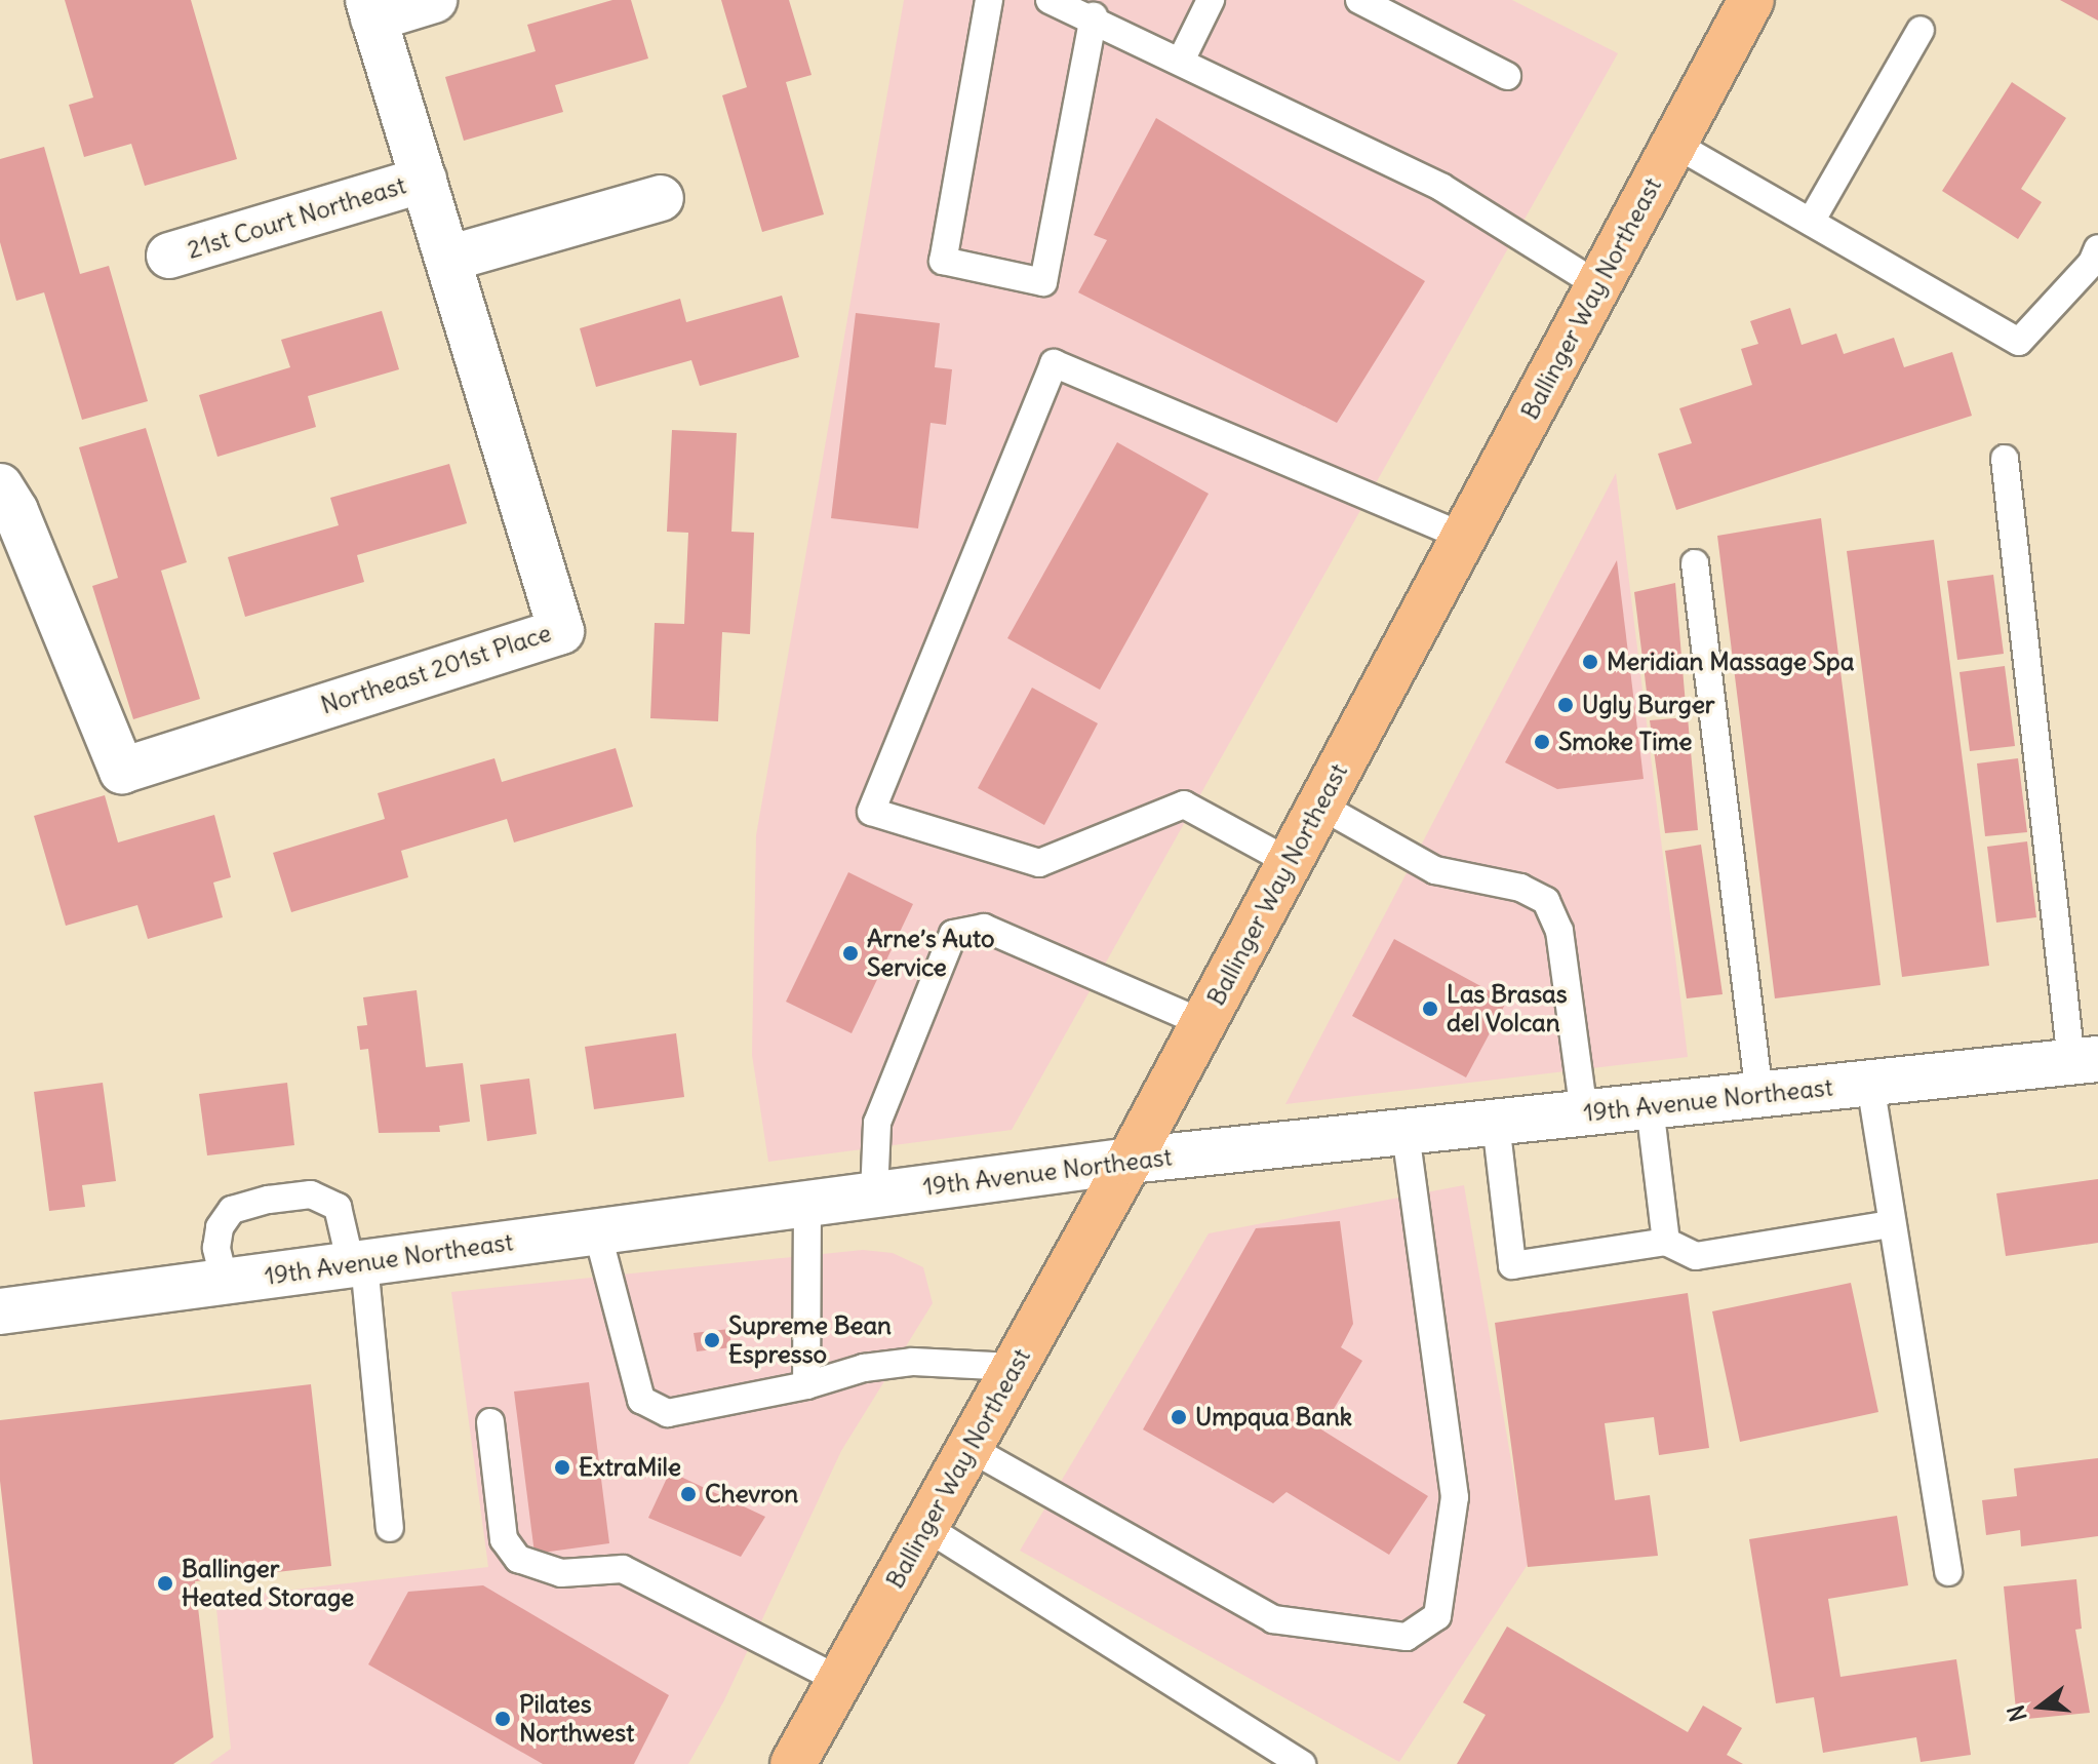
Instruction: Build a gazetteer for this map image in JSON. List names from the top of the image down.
{
  "streets": {
    "main road": ["Ballinger Way Northeast"],
    "street": ["21st Court Northeast", "Northeast 201st Place", "19th Avenue Northeast"]
  },
  "crossings": [
    ["21st Court Northeast", "Northeast 201st Place"],
    ["Ballinger Way Northeast", "19th Avenue Northeast"]
  ],
  "places": [
    "Meridian Massage Spa",
    "Ugly Burger",
    "Smoke Time",
    "Arne’s Auto Service",
    "Las Brasas del Volcan",
    "Supreme Bean Espresso",
    "Umpqua Bank",
    "ExtraMile",
    "Chevron",
    "Ballinger Heated Storage",
    "Pilates Northwest"
  ],
  "north": "left"
}
